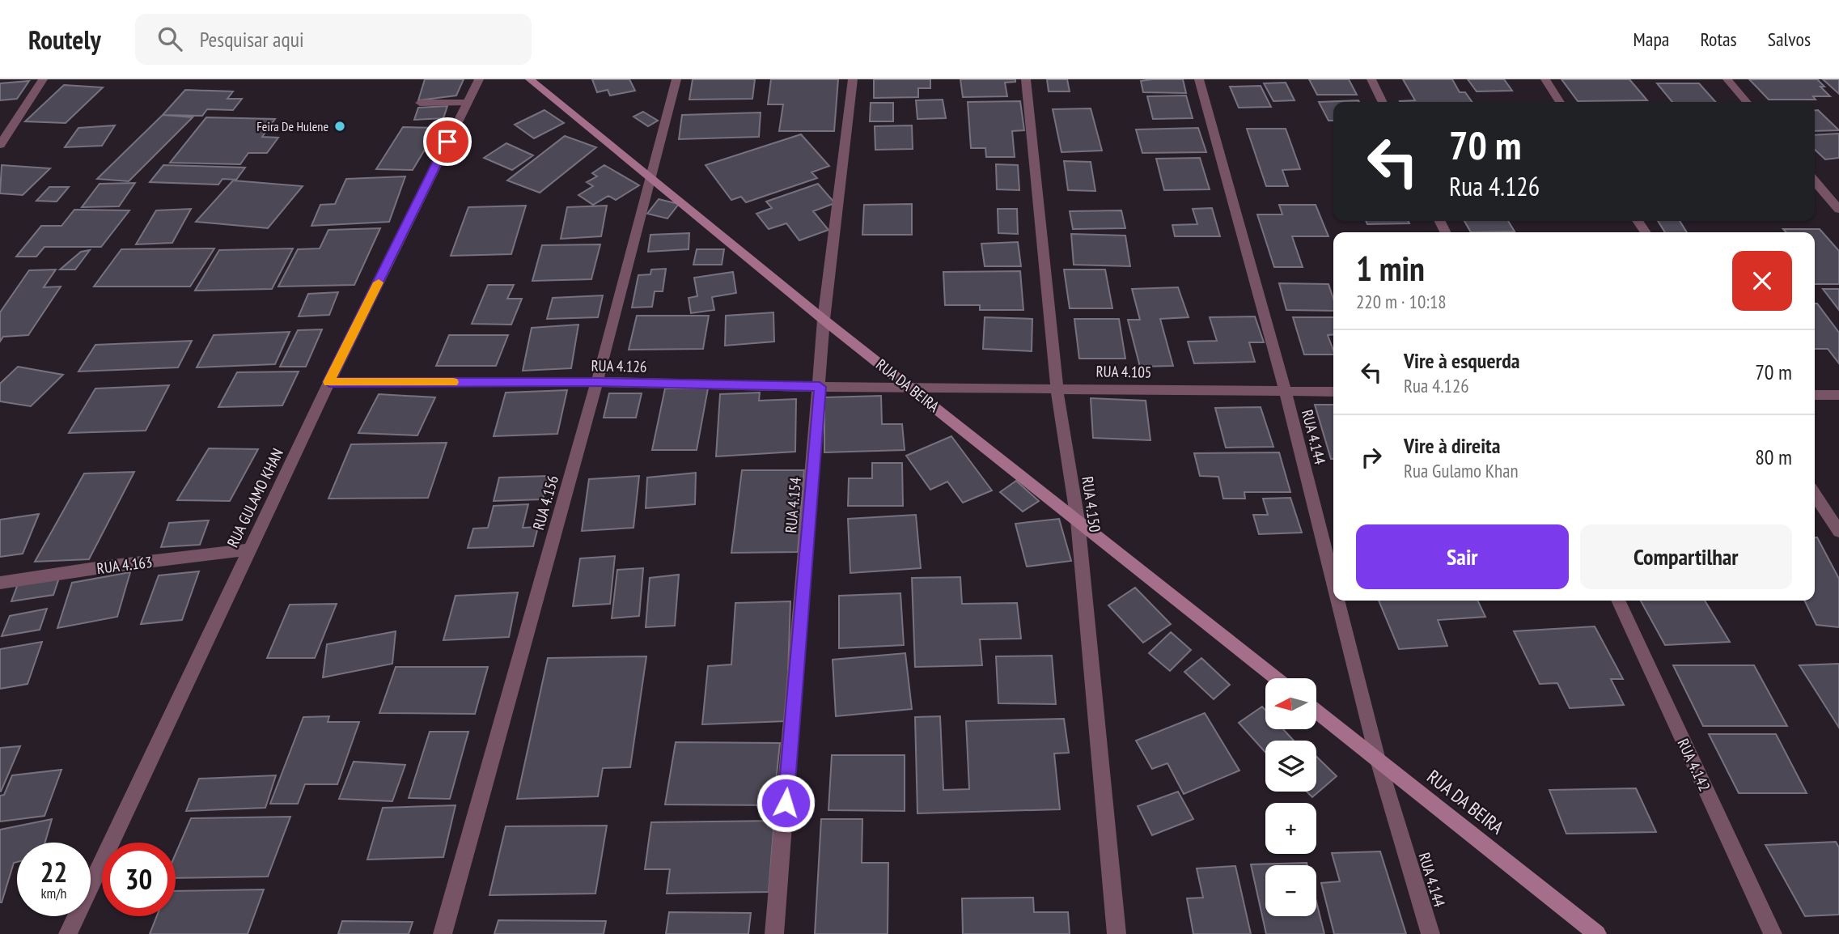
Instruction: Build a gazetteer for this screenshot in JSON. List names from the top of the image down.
{
  "streets": {
    "main road": ["RUA DA BEIRA"],
    "street": [
      "RUA 4.126",
      "RUA 4.105",
      "RUA 4.144",
      "RUA GULAMO KHAN",
      "RUA 4.156",
      "RUA 4.150",
      "RUA 4.154",
      "RUA 4.163",
      "RUA 4.142"
    ]
  },
  "crossings": [
    ["RUA 4.126", "RUA 4.105"],
    ["RUA 4.126", "RUA DA BEIRA"],
    ["RUA 4.126", "RUA GULAMO KHAN"],
    ["RUA 4.126", "RUA 4.156"],
    ["RUA 4.126", "RUA 4.154"],
    ["RUA 4.105", "RUA DA BEIRA"],
    ["RUA 4.105", "RUA 4.144"],
    ["RUA 4.105", "RUA 4.150"],
    ["RUA DA BEIRA", "RUA 4.144"],
    ["RUA DA BEIRA", "RUA 4.156"],
    ["RUA DA BEIRA", "RUA 4.150"],
    ["RUA DA BEIRA", "RUA 4.154"],
    ["RUA GULAMO KHAN", "RUA 4.163"]
  ],
  "places": ["Feira De Hulene"],
  "north": "left",
  "page": {
    "header": "Routely",
    "search": "Pesquisar aqui",
    "nav": ["Mapa", "Rotas", "Salvos"],
    "turn": ["70 m", "Rua 4.126"],
    "heading": ["1 min", "220 m · 10:18"],
    "list": [
      {
        "name": "Vire à esquerda",
        "note": "Rua 4.126",
        "value": "70 m"
      },
      {
        "name": "Vire à direita",
        "note": "Rua Gulamo Khan",
        "value": "80 m"
      }
    ],
    "buttons": ["Sair", "Compartilhar"],
    "map_buttons": ["+", "−"],
    "speed": "22 km/h",
    "limit": "30"
  }
}
